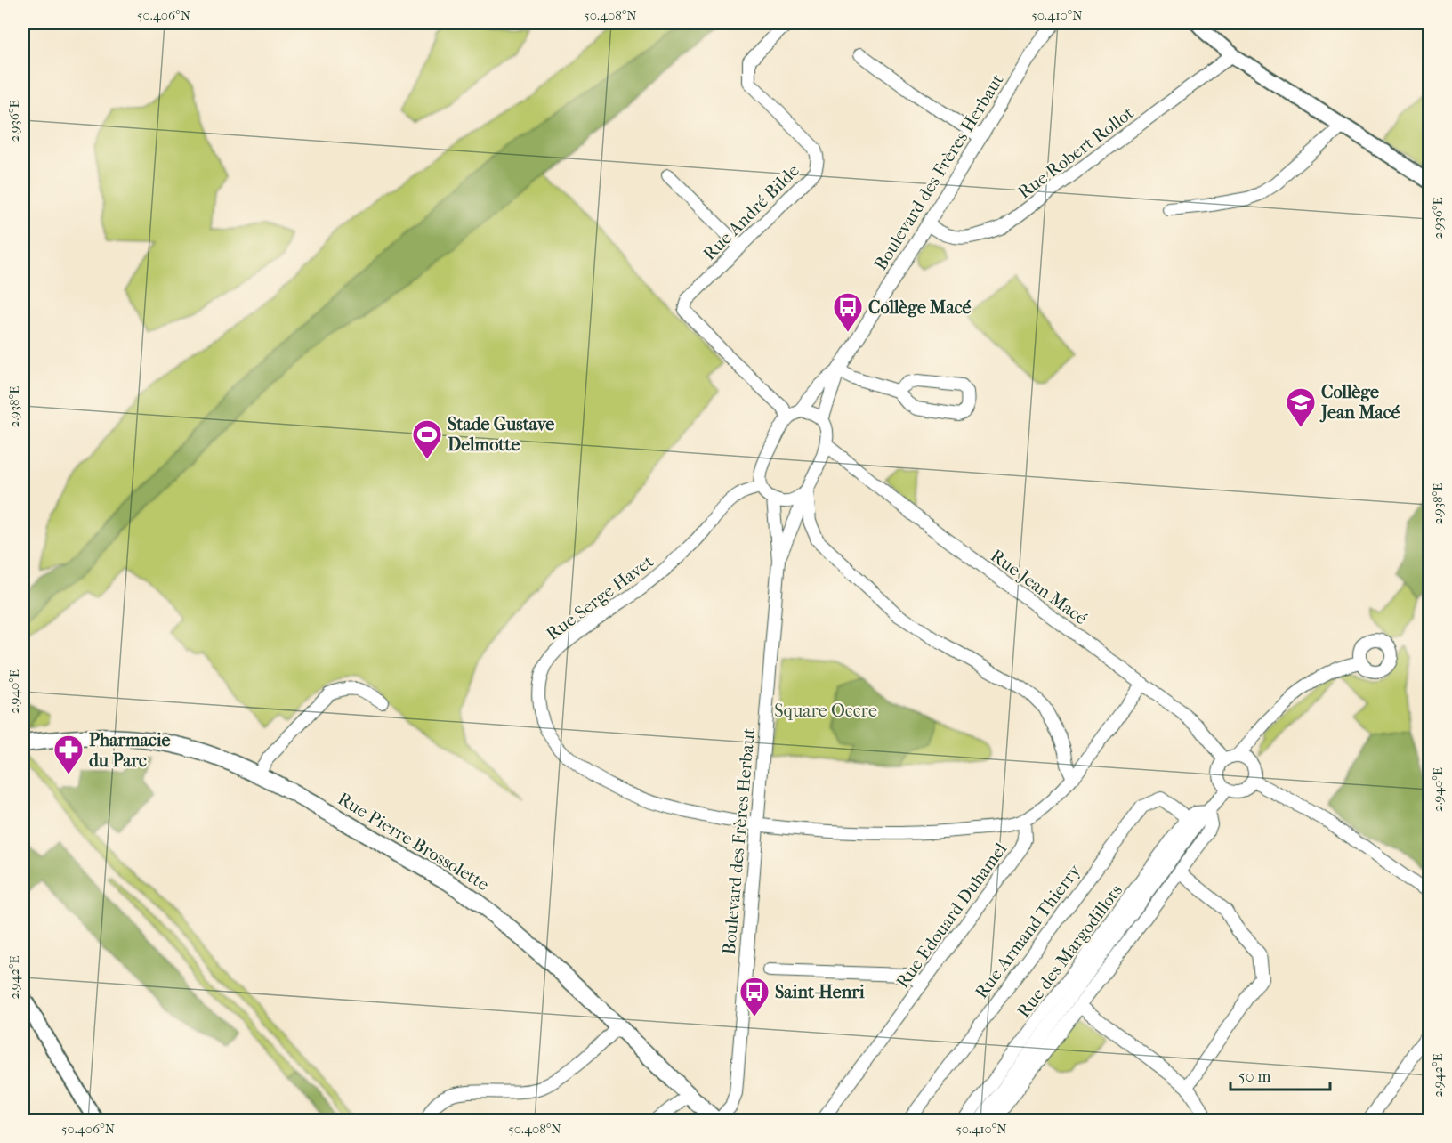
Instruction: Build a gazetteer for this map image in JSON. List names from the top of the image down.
{
  "streets": {
    "main road": ["Rue Pierre Brossolette"],
    "street": [
      "Rue Robert Rollot",
      "Boulevard des Frères Herbaut",
      "Rue André Bilde",
      "Rue Jean Macé",
      "Rue Serge Havet",
      "Rue Edouard Duhamel",
      "Rue Armand Thierry",
      "Rue des Margodillots"
    ]
  },
  "crossings": [
    ["Rue Robert Rollot", "Boulevard des Frères Herbaut"],
    ["Boulevard des Frères Herbaut", "Rue André Bilde"],
    ["Boulevard des Frères Herbaut", "Rue Jean Macé"],
    ["Boulevard des Frères Herbaut", "Rue Serge Havet"],
    ["Boulevard des Frères Herbaut", "Rue Pierre Brossolette"],
    ["Rue Jean Macé", "Rue des Margodillots"],
    ["Rue Serge Havet", "Rue Edouard Duhamel"],
    ["Rue Armand Thierry", "Rue des Margodillots"]
  ],
  "parks": ["Square Occre"],
  "places": {
    "bus stop": ["Collège Macé", "Saint-Henri"],
    "school or university": ["Collège Jean Macé"],
    "sports": ["Stade Gustave Delmotte"],
    "pharmacy": ["Pharmacie du Parc"]
  },
  "scale_bar": "50 m",
  "coordinates": [
    "50.406°N",
    "50.408°N",
    "50.410°N",
    "2.936°E",
    "2.938°E",
    "2.940°E",
    "2.942°E"
  ]
}
